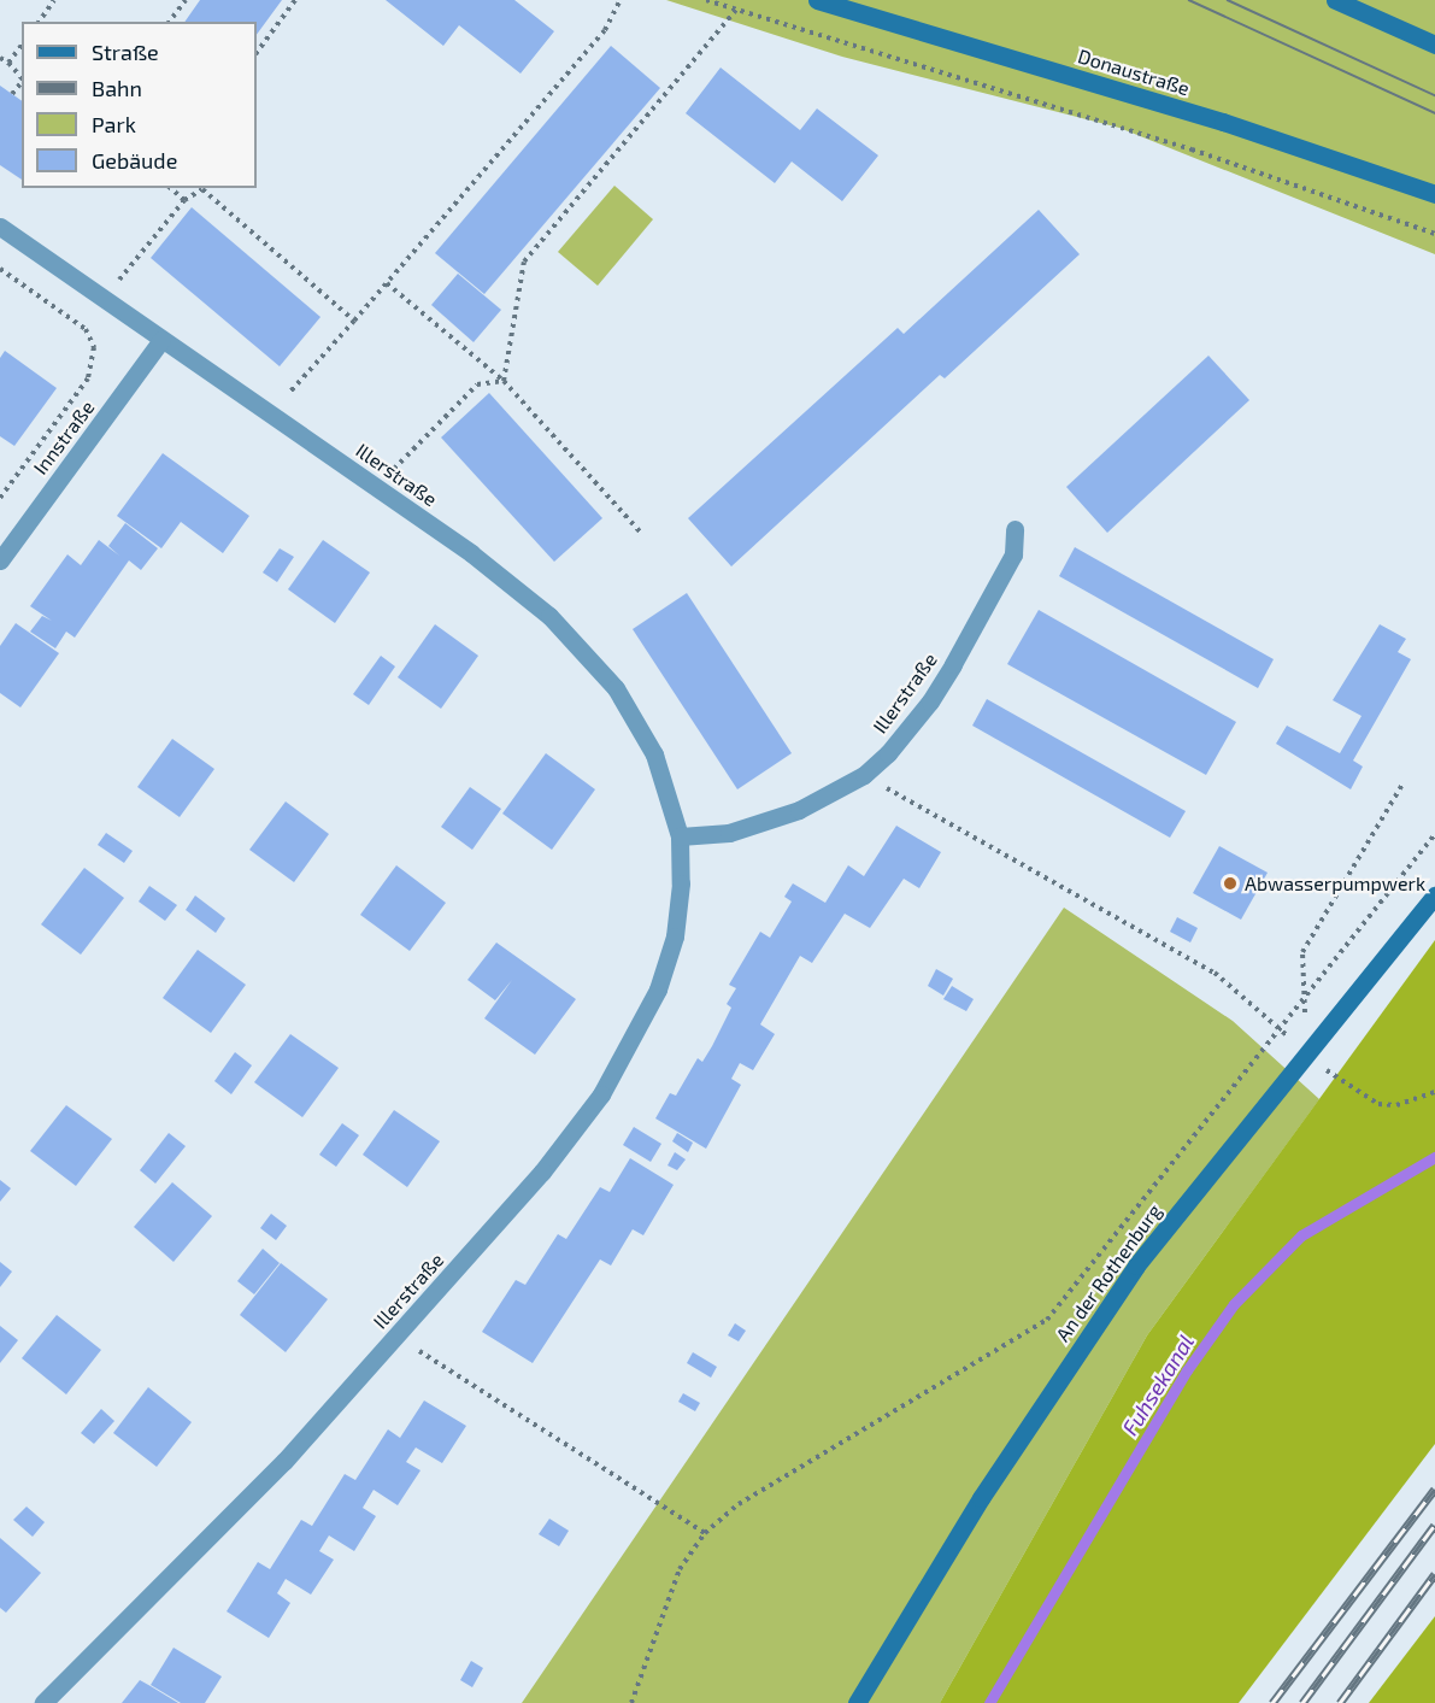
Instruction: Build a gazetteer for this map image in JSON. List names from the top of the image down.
{
  "streets": {
    "main road": ["Donaustraße", "An der Rothenburg"],
    "street": ["Innstraße", "Illerstraße"]
  },
  "crossings": [
    ["Innstraße", "Illerstraße"]
  ],
  "water": ["Fuhsekanal"],
  "places": ["Abwasserpumpwerk"],
  "legend": [
    "Straße",
    "Bahn",
    "Park",
    "Gebäude"
  ]
}
